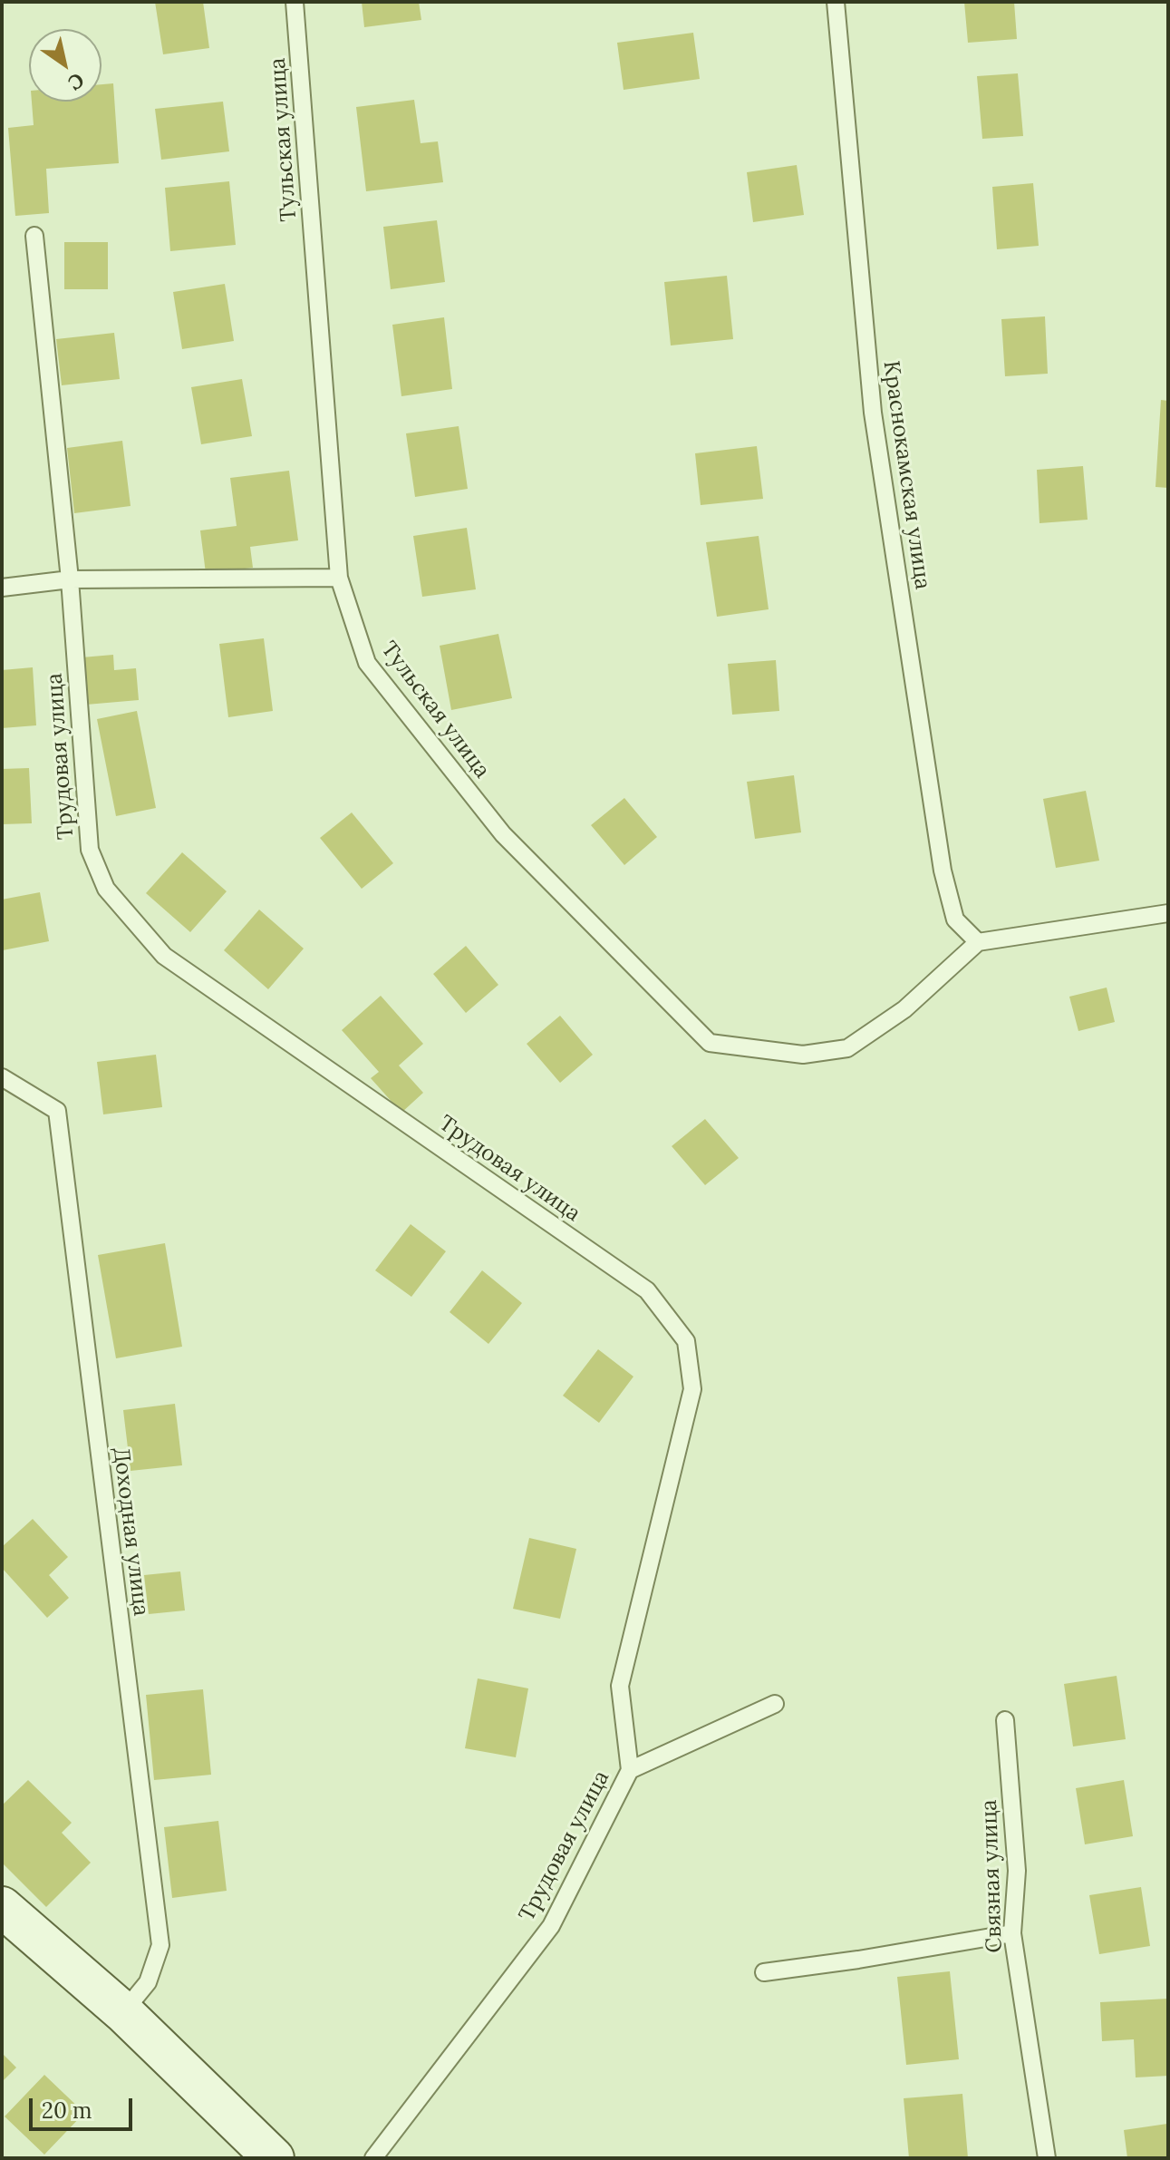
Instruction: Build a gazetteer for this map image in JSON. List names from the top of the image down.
{
  "streets": {
    "lane": [
      "Тульская улица",
      "Краснокамская улица",
      "Трудовая улица",
      "Доходная улица",
      "Связная улица"
    ]
  },
  "crossings": [
    ["Тульская улица", "Краснокамская улица"]
  ],
  "scale_bar": "20 m",
  "north": "bottom right"
}
